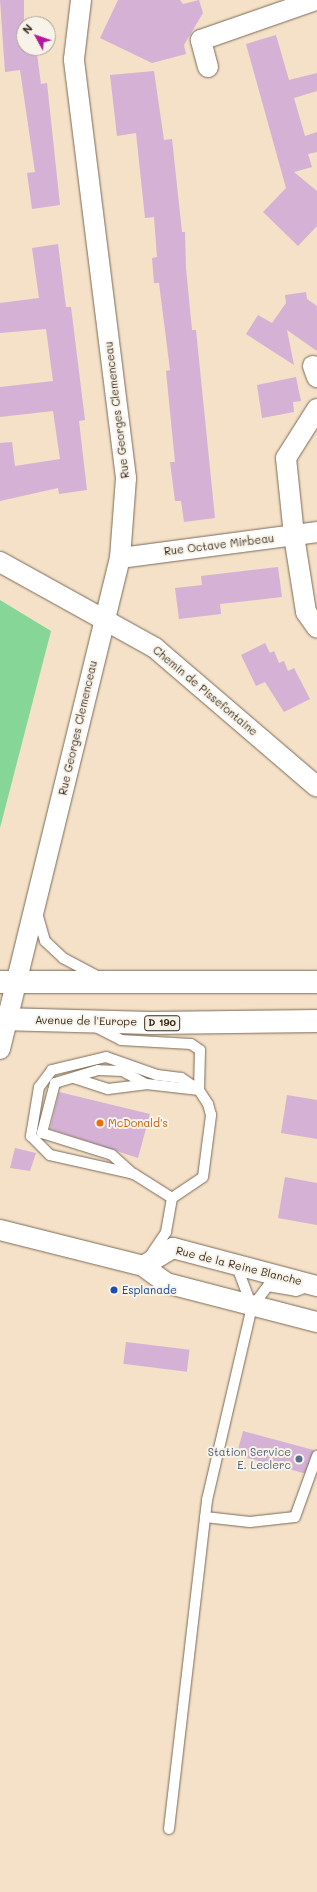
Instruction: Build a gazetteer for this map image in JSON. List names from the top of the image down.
{
  "streets": {
    "main road": ["Avenue de l'Europe", "D 190"],
    "street": [
      "Rue Georges Clemenceau",
      "Rue Octave Mirbeau",
      "Chemin de Pissefontaine",
      "Rue de la Reine Blanche"
    ]
  },
  "crossings": [
    ["Rue Georges Clemenceau", "Rue Octave Mirbeau"],
    ["Rue Georges Clemenceau", "Chemin de Pissefontaine"],
    ["Rue Georges Clemenceau", "Avenue de l'Europe"]
  ],
  "places": ["McDonald's", "Esplanade", "Station Service E. Leclerc"],
  "north": "top left"
}
